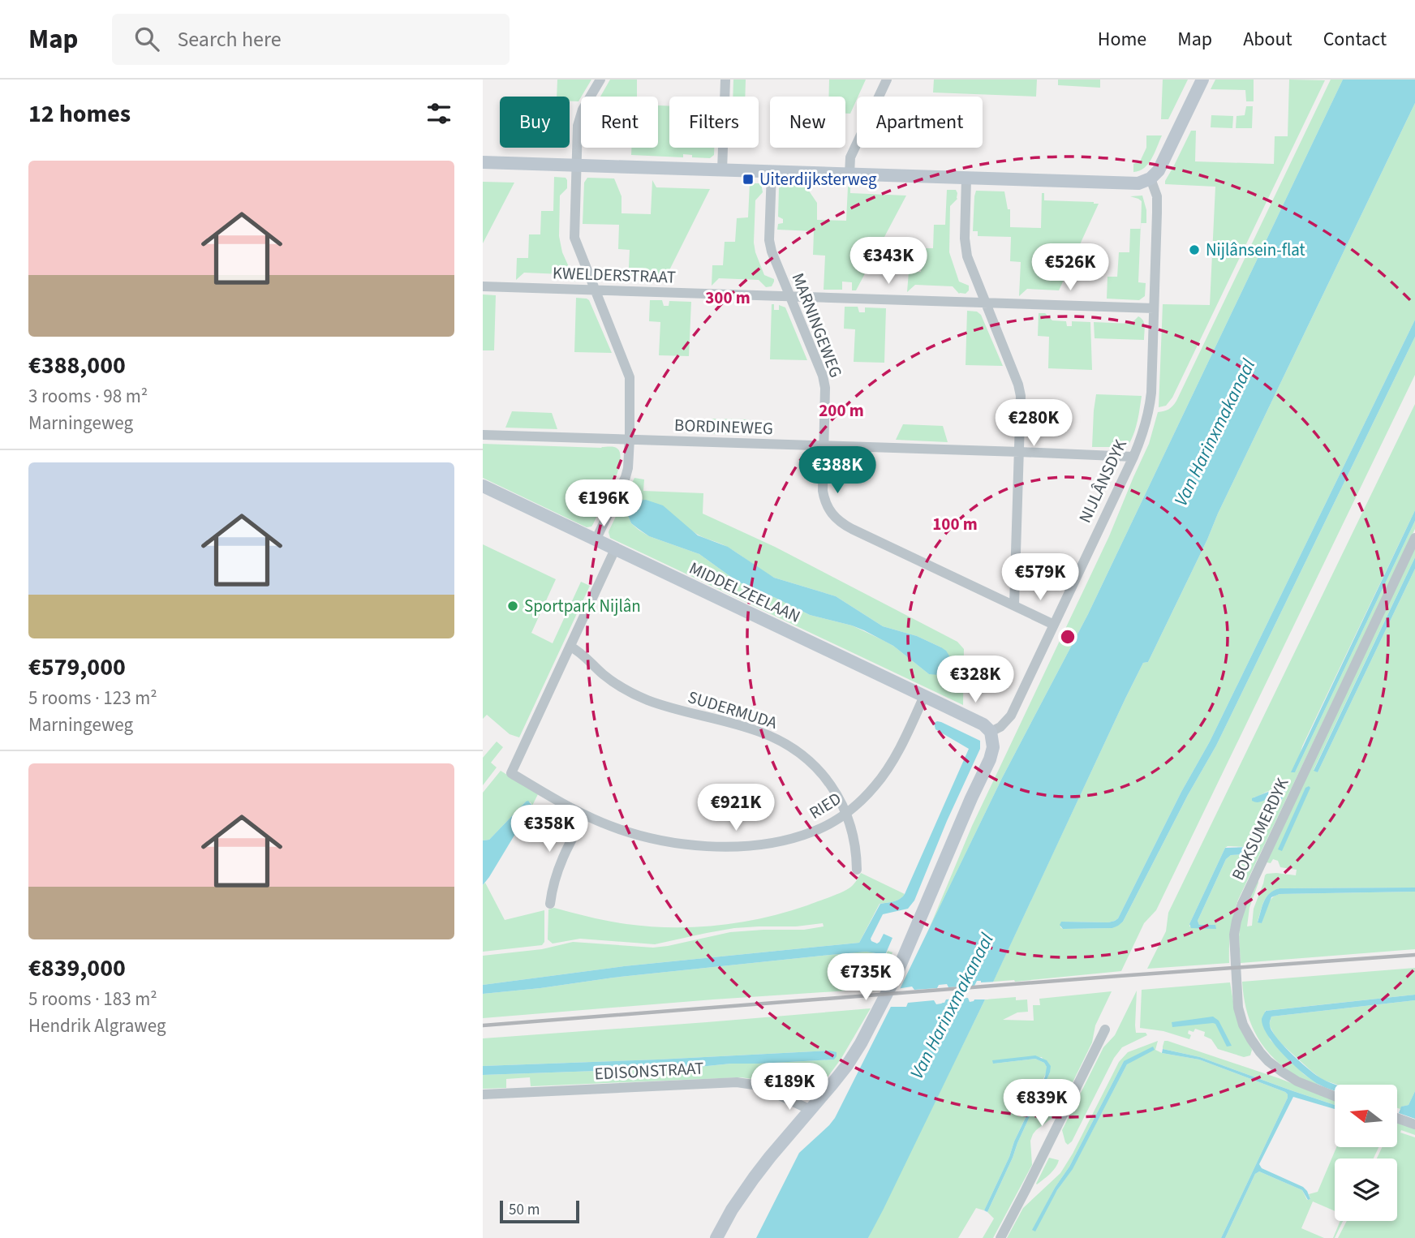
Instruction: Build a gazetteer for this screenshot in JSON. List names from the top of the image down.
{
  "streets": {
    "street": [
      "KWELDERSTRAAT",
      "MARNINGEWEG",
      "BORDINEWEG",
      "NIJLÂNSDYK",
      "MIDDELZEELAAN",
      "SUDERMUDA",
      "RIED",
      "BOKSUMERDYK",
      "EDISONSTRAAT"
    ]
  },
  "crossings": [
    ["KWELDERSTRAAT", "MARNINGEWEG"],
    ["KWELDERSTRAAT", "NIJLÂNSDYK"],
    ["MARNINGEWEG", "BORDINEWEG"],
    ["MARNINGEWEG", "NIJLÂNSDYK"],
    ["BORDINEWEG", "NIJLÂNSDYK"],
    ["NIJLÂNSDYK", "MIDDELZEELAAN"],
    ["MIDDELZEELAAN", "RIED"],
    ["SUDERMUDA", "RIED"]
  ],
  "water": ["Van Harinxmakanaal"],
  "places": {
    "transit": ["Uiterdijksterweg"],
    "other": ["Nijlânsein-flat", "Sportpark Nijlân"]
  },
  "scale_bar": "50 m",
  "north": "left",
  "page": {
    "header": "Map",
    "search": "Search here",
    "nav": [
      "Home",
      "Map",
      "About",
      "Contact"
    ],
    "heading": "12 homes",
    "chip": [
      "Buy",
      "Rent",
      "Filters",
      "New",
      "Apartment"
    ],
    "list": [
      {
        "name": "€388,000",
        "note": "3 rooms · 98 m² · Marningeweg"
      },
      {
        "name": "€579,000",
        "note": "5 rooms · 123 m² · Marningeweg"
      },
      {
        "name": "€839,000",
        "note": "5 rooms · 183 m² · Hendrik Algraweg"
      }
    ],
    "price": [
      "€343K",
      "€526K",
      "€280K",
      "€388K",
      "€196K",
      "€579K",
      "€328K",
      "€921K",
      "€358K",
      "€735K",
      "€189K",
      "€839K"
    ],
    "scale": "50 m"
  },
  "rings": ["300 m", "200 m", "100 m"]
}
